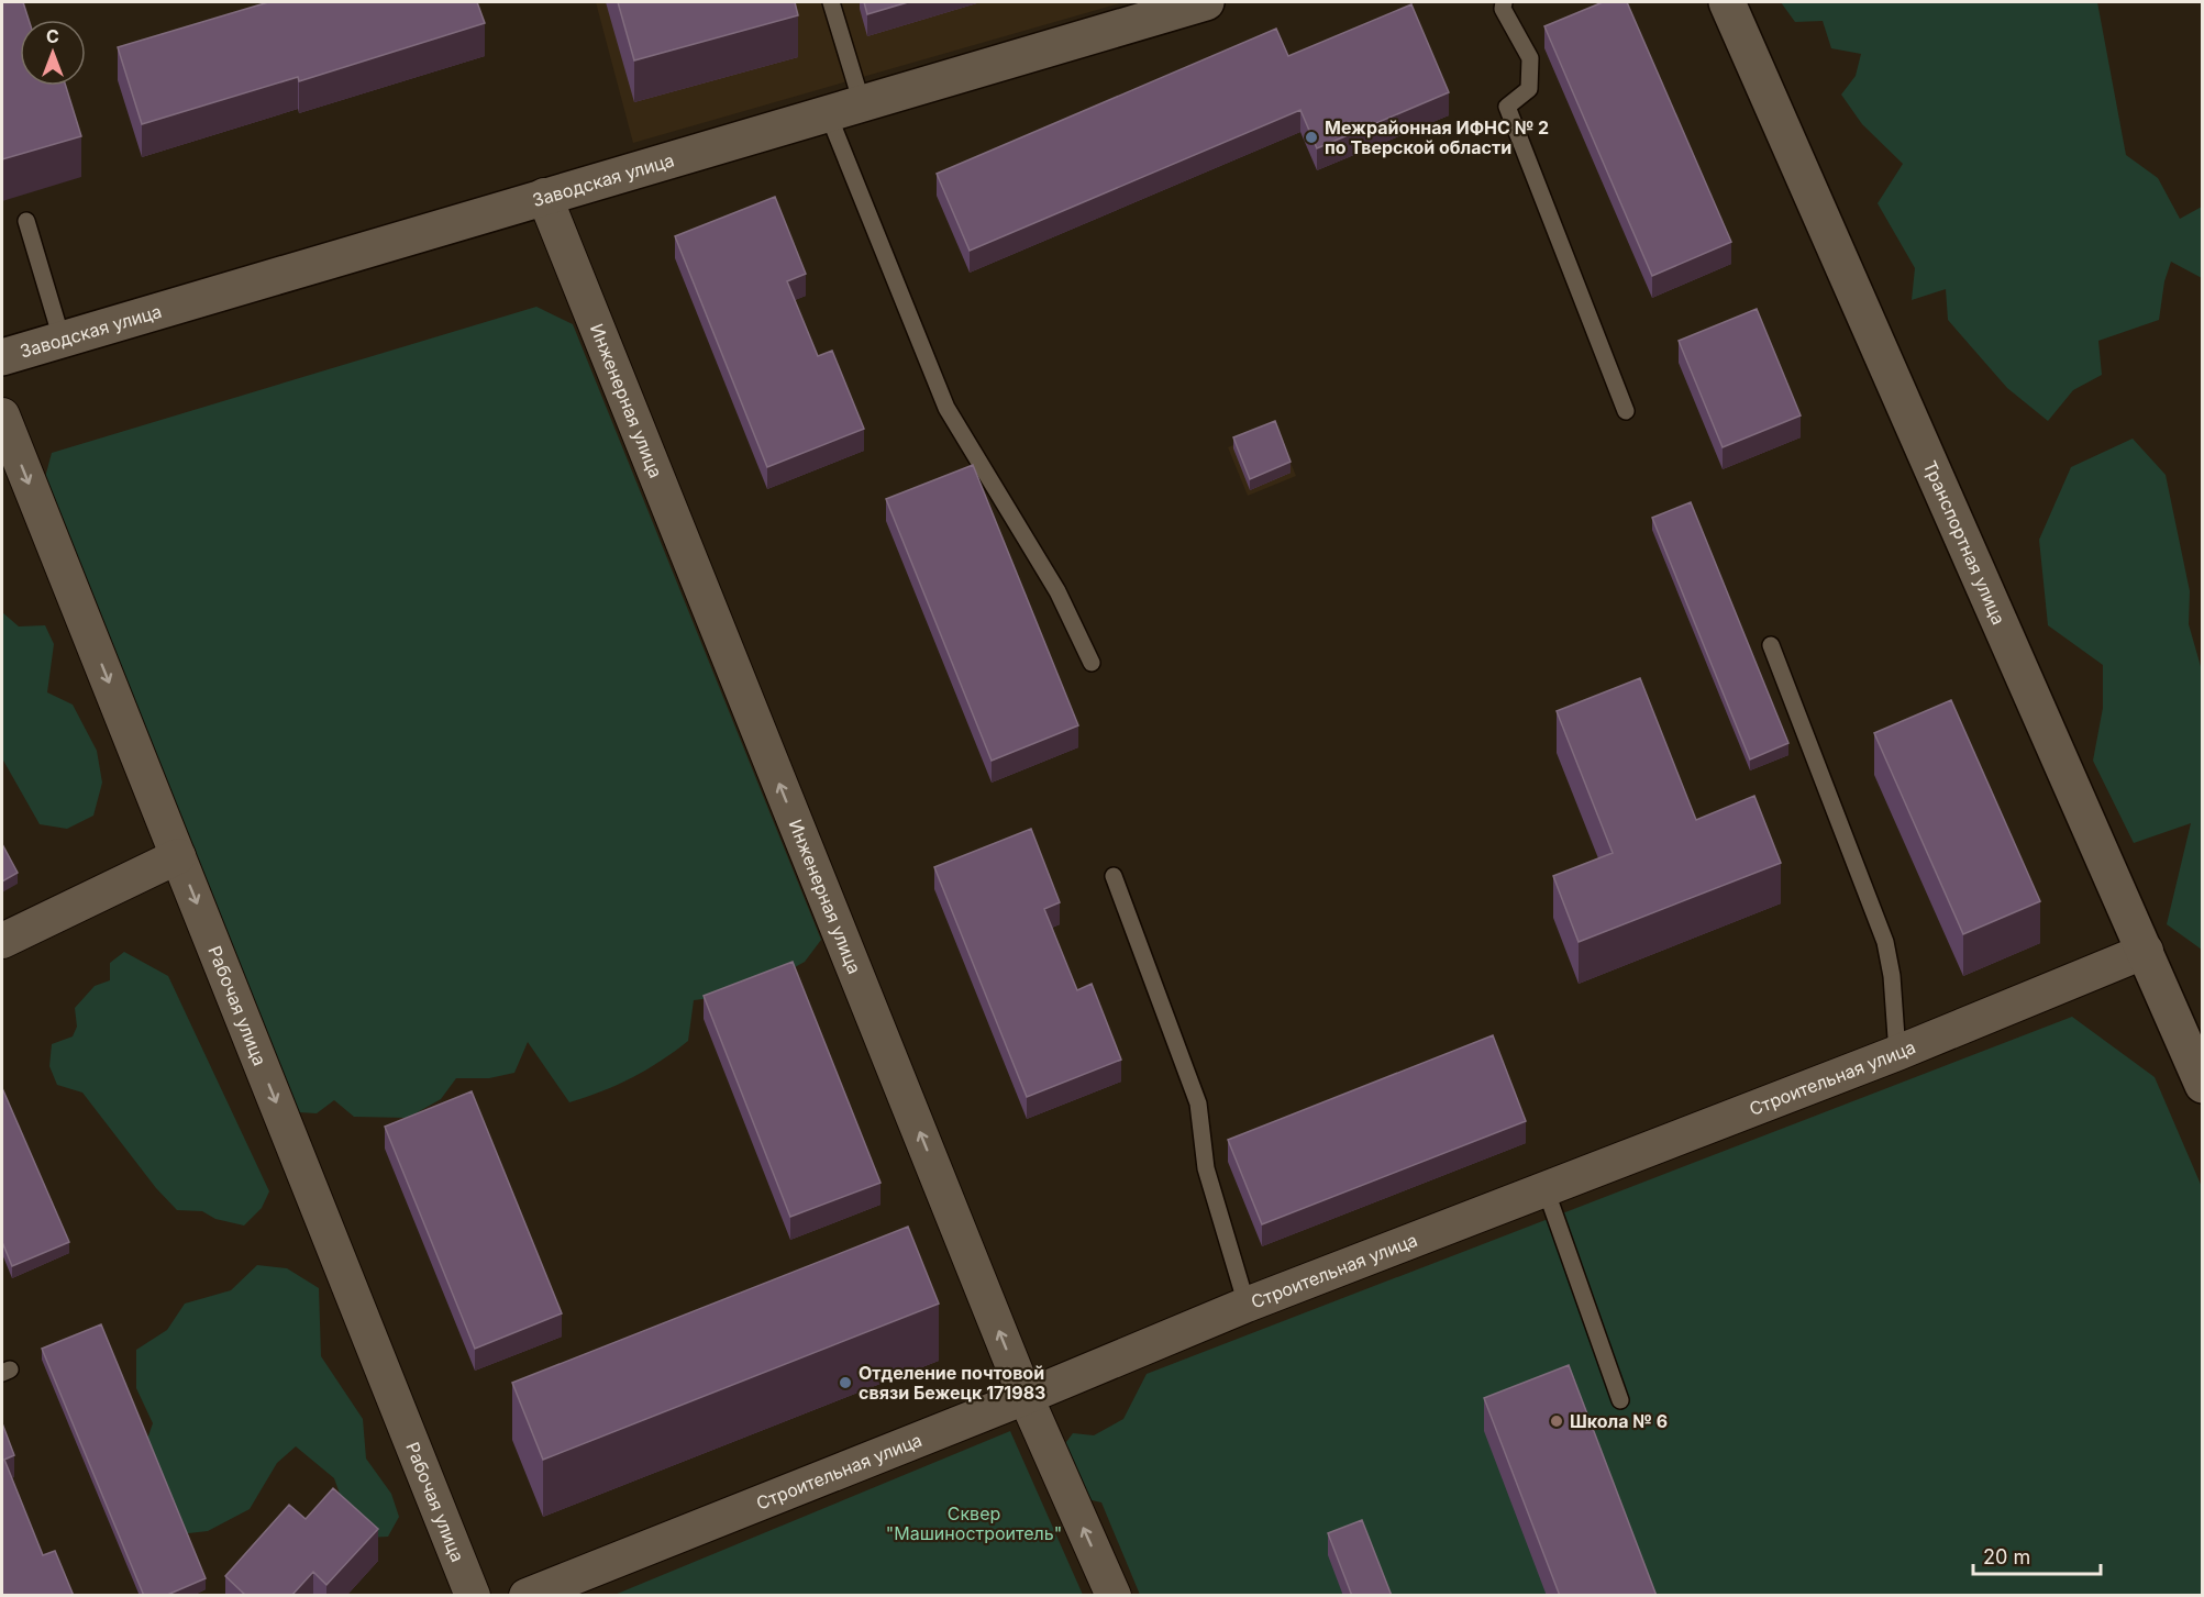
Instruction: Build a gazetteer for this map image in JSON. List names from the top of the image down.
{
  "streets": {
    "street": [
      "Заводская улица",
      "Инженерная улица",
      "Транспортная улица",
      "Рабочая улица",
      "Строительная улица"
    ]
  },
  "crossings": [
    ["Заводская улица", "Инженерная улица"],
    ["Инженерная улица", "Строительная улица"],
    ["Транспортная улица", "Строительная улица"]
  ],
  "one_way": ["Инженерная улица", "Рабочая улица"],
  "parks": ["Сквер \"Машиностроитель\""],
  "places": ["Межрайонная ИФНС № 2 по Тверской области", "Отделение почтовой связи Бежецк 171983", "Школа № 6"],
  "scale_bar": "20 m",
  "north": "top"
}
